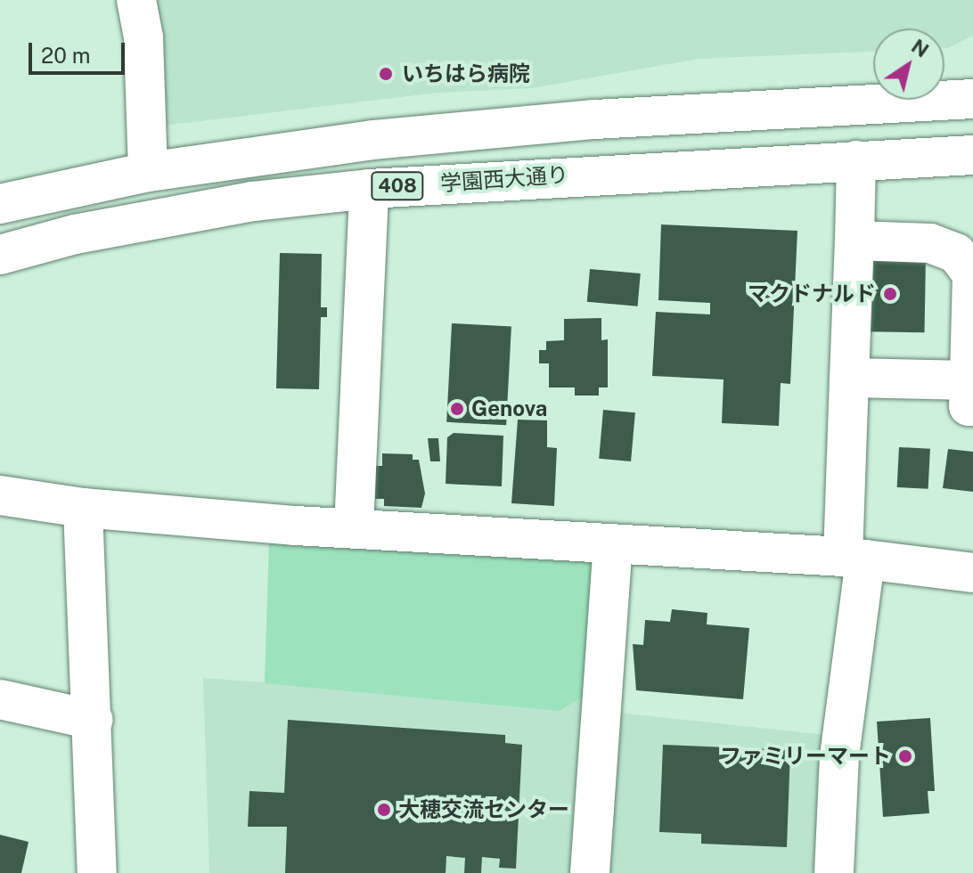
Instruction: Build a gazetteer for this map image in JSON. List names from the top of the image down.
{
  "streets": {
    "main road": ["学園西大通り", "408"]
  },
  "places": [
    "いちはら病院",
    "マクドナルド",
    "Genova",
    "ファミリーマート",
    "大穂交流センター"
  ],
  "scale_bar": "20 m",
  "north": "top right"
}
